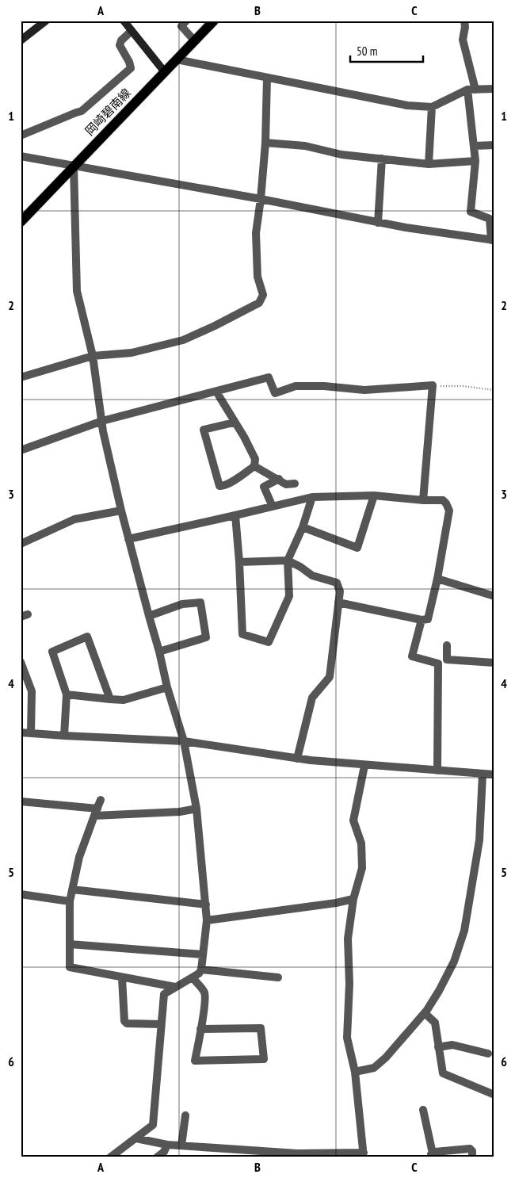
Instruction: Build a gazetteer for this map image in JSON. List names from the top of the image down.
{
  "streets": {
    "main road": ["岡崎碧南線"]
  },
  "scale_bar": "50 m",
  "grid": {
    "columns": ["A", "B", "C"],
    "rows": [
      "1",
      "2",
      "3",
      "4",
      "5",
      "6"
    ]
  }
}
